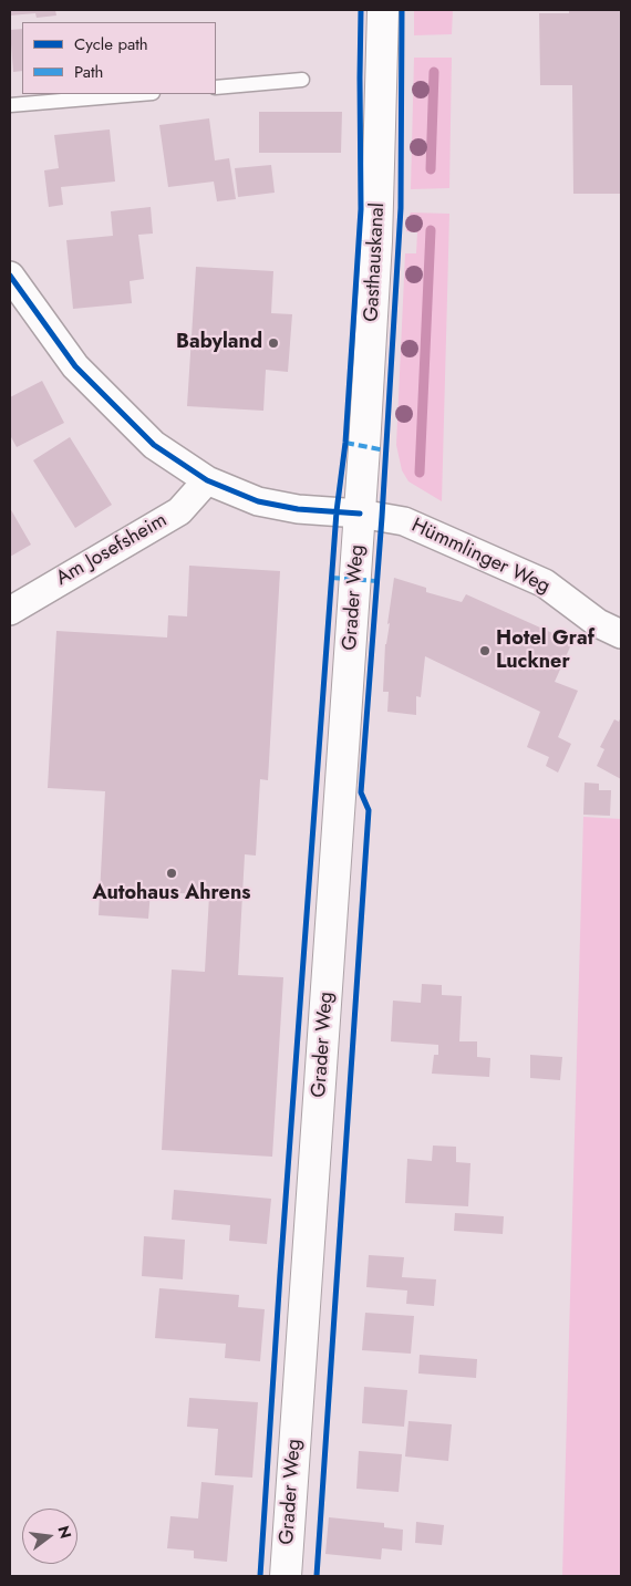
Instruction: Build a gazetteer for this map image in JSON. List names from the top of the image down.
{
  "streets": {
    "street": [
      "Gasthauskanal",
      "Am Josefsheim",
      "Hümmlinger Weg",
      "Grader Weg"
    ]
  },
  "crossings": [
    ["Gasthauskanal", "Hümmlinger Weg"],
    ["Gasthauskanal", "Grader Weg"],
    ["Am Josefsheim", "Hümmlinger Weg"],
    ["Hümmlinger Weg", "Grader Weg"]
  ],
  "places": ["Babyland", "Hotel Graf Luckner", "Autohaus Ahrens"],
  "legend": ["Cycle path", "Path"],
  "north": "right"
}
